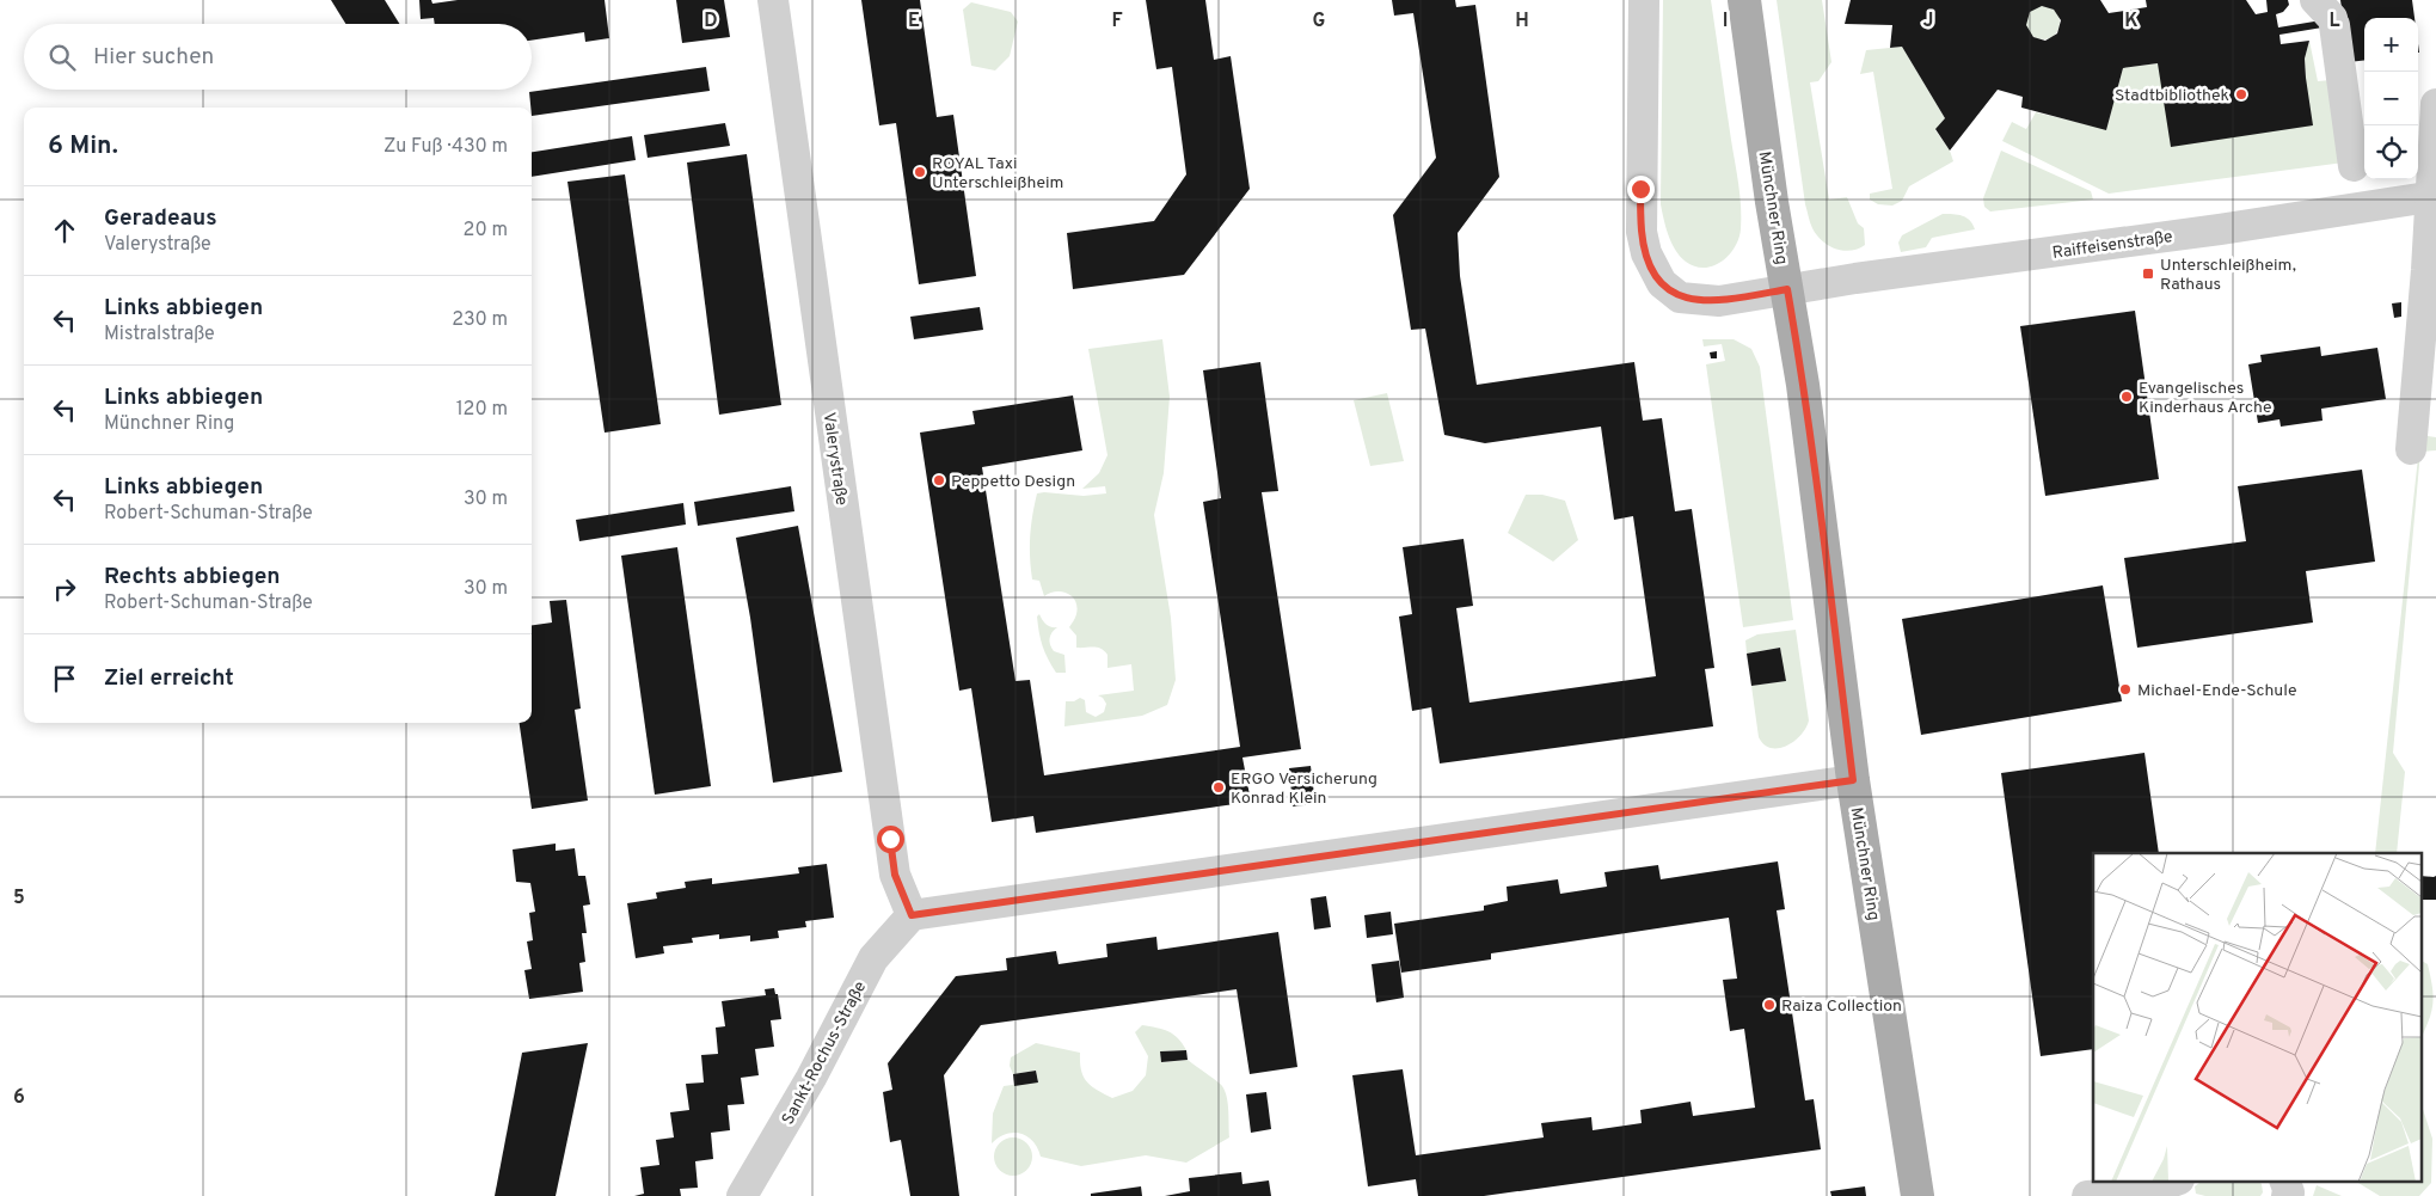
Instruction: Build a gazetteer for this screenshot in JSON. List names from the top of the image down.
{
  "streets": {
    "main road": ["Münchner Ring"],
    "street": ["Raiffeisenstraße", "Valerystraße", "Sankt-Rochus-Straße"]
  },
  "crossings": [
    ["Münchner Ring", "Raiffeisenstraße"],
    ["Valerystraße", "Sankt-Rochus-Straße"]
  ],
  "places": {
    "other": [
      "Stadtbibliothek",
      "ROYAL Taxi Unterschleißheim",
      "Evangelisches Kinderhaus Arche",
      "Peppetto Design",
      "Michael-Ende-Schule",
      "ERGO Versicherung Konrad Klein",
      "Raiza Collection"
    ],
    "transit": ["Unterschleißheim, Rathaus"]
  },
  "page": {
    "map_buttons": ["+", "−"],
    "search": "Hier suchen",
    "heading": ["6 Min.", "Zu Fuß · 430 m"],
    "list": [
      ["Geradeaus", "Valerystraße", "20 m"],
      ["Links abbiegen", "Mistralstraße", "230 m"],
      ["Links abbiegen", "Münchner Ring", "120 m"],
      ["Links abbiegen", "Robert-Schuman-Straße", "30 m"],
      ["Rechts abbiegen", "Robert-Schuman-Straße", "30 m"],
      "Ziel erreicht"
    ]
  },
  "grid": {
    "columns": [
      "D",
      "E",
      "F",
      "G",
      "H",
      "I",
      "J",
      "K",
      "L"
    ],
    "rows": ["5", "6"]
  }
}
